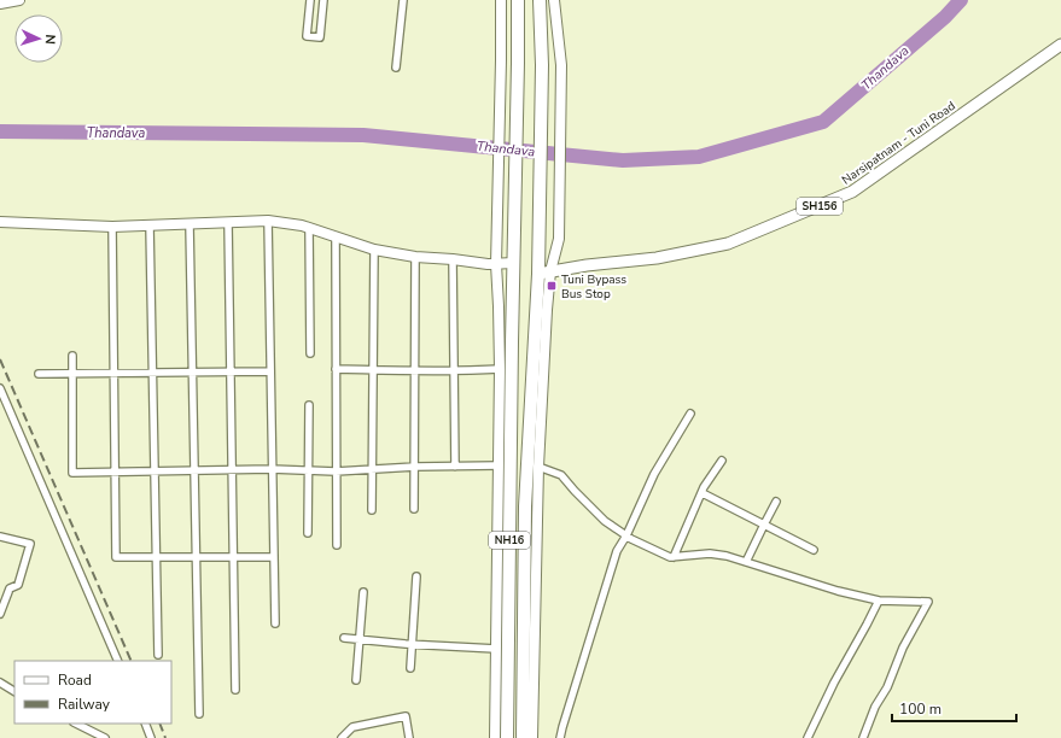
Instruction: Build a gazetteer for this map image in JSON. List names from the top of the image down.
{
  "streets": {
    "highway": ["NH16"],
    "main road": ["Narsipatnam - Tuni Road", "SH156"]
  },
  "crossings": [
    ["Narsipatnam - Tuni Road", "NH16"]
  ],
  "water": ["Thandava"],
  "places": {
    "transit": ["Tuni Bypass Bus Stop"]
  },
  "legend": ["Road", "Railway"],
  "scale_bar": "100 m",
  "north": "right"
}
